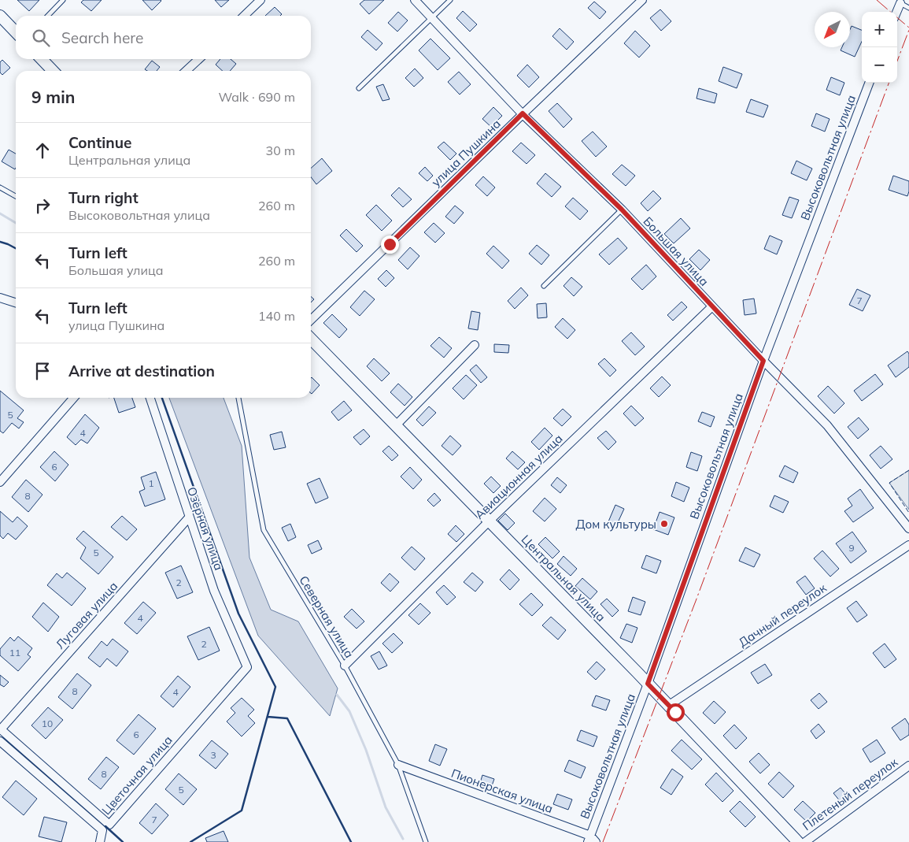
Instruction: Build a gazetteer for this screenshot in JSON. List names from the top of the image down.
{
  "streets": {
    "street": [
      "улица Пушкина",
      "Высоковольтная улица",
      "Большая улица",
      "Авиационная улица",
      "Озёрная улица",
      "Центральная улица",
      "Луговая улица",
      "Дачный переулок",
      "Цветочная улица",
      "Пионерская улица",
      "Плетеный переулок"
    ],
    "lane": ["Северная улица"]
  },
  "crossings": [
    ["улица Пушкина", "Большая улица"],
    ["Высоковольтная улица", "Большая улица"],
    ["Высоковольтная улица", "Центральная улица"],
    ["Высоковольтная улица", "Пионерская улица"],
    ["Большая улица", "Авиационная улица"],
    ["Авиационная улица", "Центральная улица"],
    ["Авиационная улица", "Северная улица"],
    ["Озёрная улица", "Луговая улица"],
    ["Озёрная улица", "Цветочная улица"],
    ["Центральная улица", "Дачный переулок"],
    ["Луговая улица", "Цветочная улица"],
    ["Северная улица", "Пионерская улица"]
  ],
  "places": ["Дом культуры"],
  "house_numbers": [
    "7",
    "5",
    "4",
    "6",
    "1",
    "8",
    "9",
    "5",
    "2",
    "4",
    "2",
    "11",
    "8",
    "4",
    "10",
    "6",
    "3",
    "8",
    "5",
    "7"
  ],
  "north": "bottom left",
  "page": {
    "map_buttons": ["+", "−"],
    "search": "Search here",
    "heading": ["9 min", "Walk · 690 m"],
    "list": [
      ["Continue", "Центральная улица", "30 m"],
      ["Turn right", "Высоковольтная улица", "260 m"],
      ["Turn left", "Большая улица", "260 m"],
      ["Turn left", "улица Пушкина", "140 m"],
      "Arrive at destination"
    ]
  }
}
